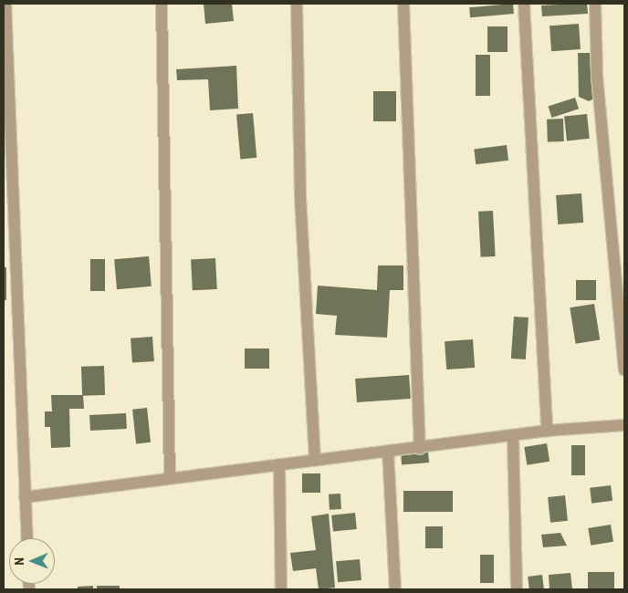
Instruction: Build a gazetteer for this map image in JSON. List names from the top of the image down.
{
  "north": "left"
}
